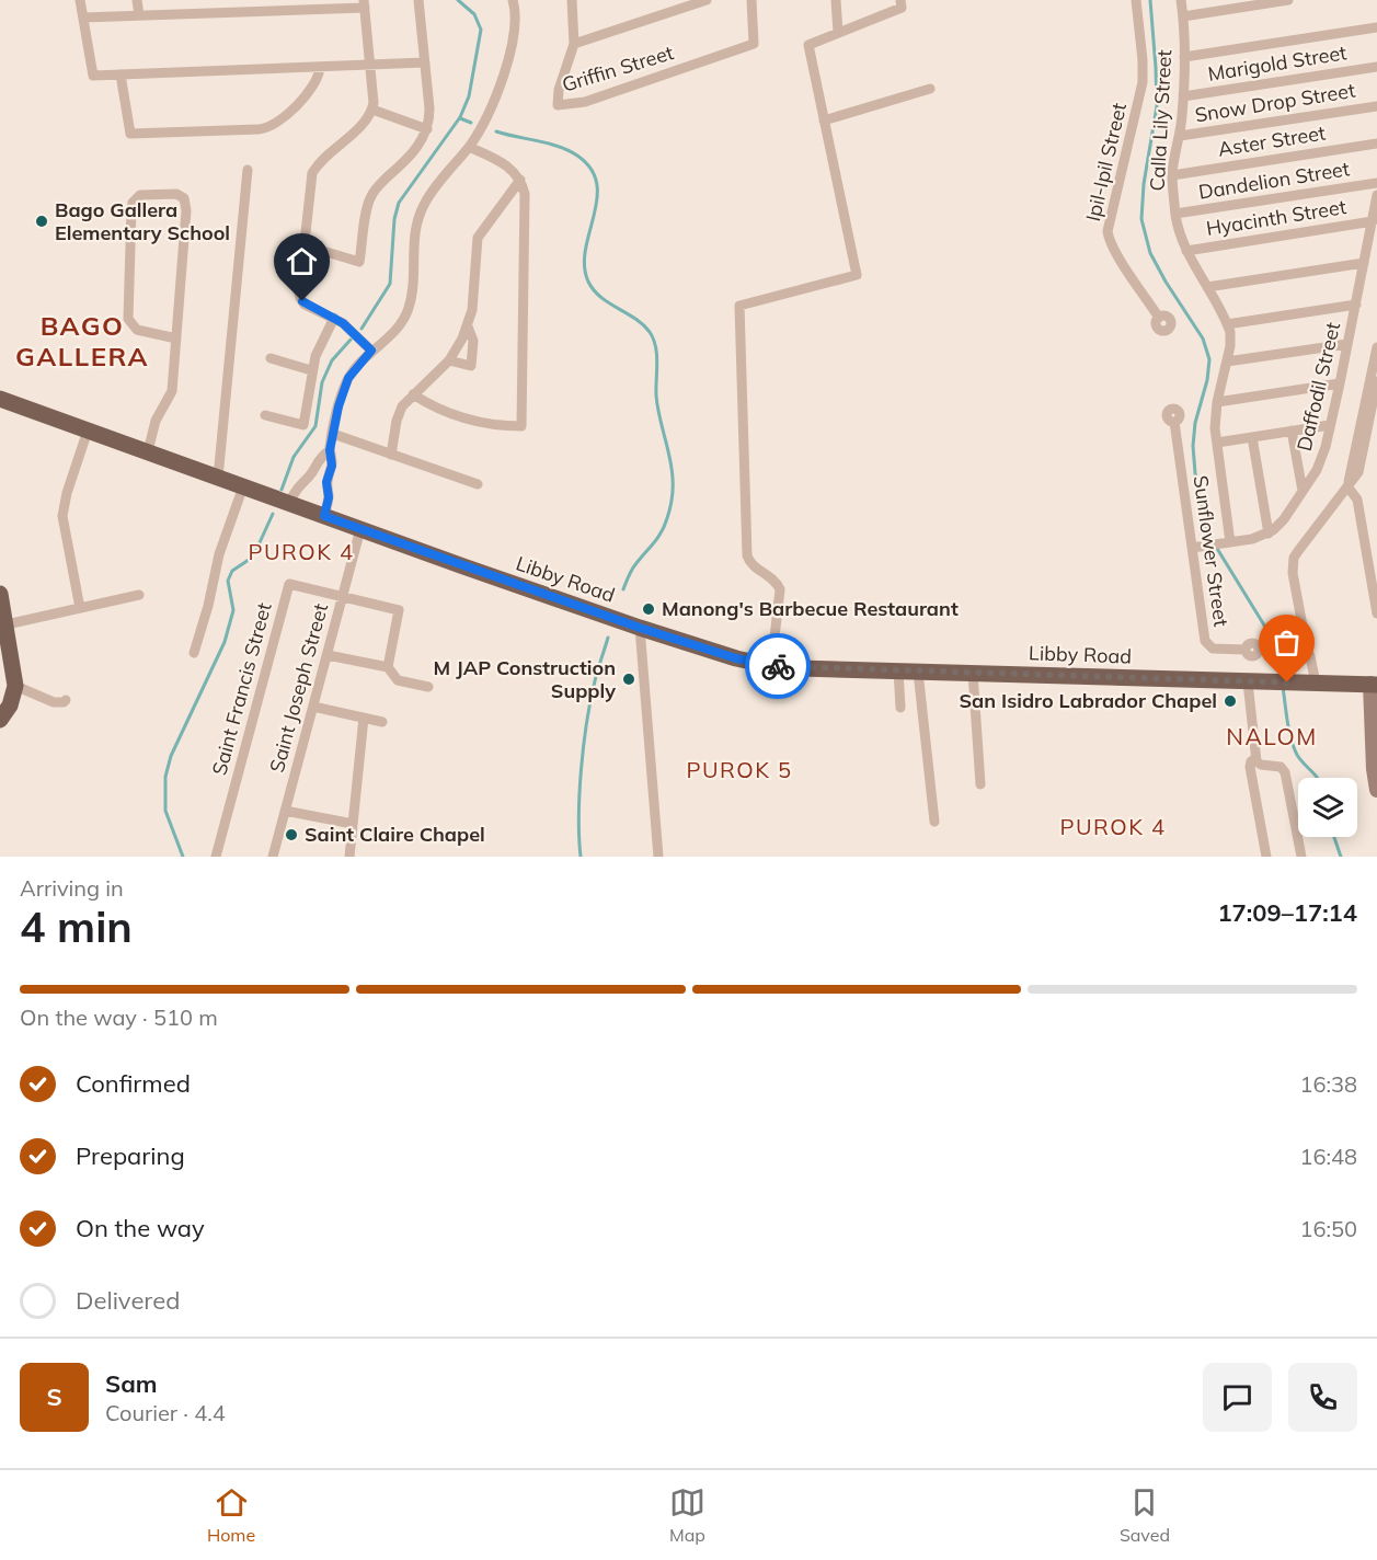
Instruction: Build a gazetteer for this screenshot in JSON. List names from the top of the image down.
{
  "streets": {
    "main road": ["Libby Road"],
    "street": [
      "Marigold Street",
      "Griffin Street",
      "Snow Drop Street",
      "Calla Lily Street",
      "Aster Street",
      "Ipil-Ipil Street",
      "Dandelion Street",
      "Hyacinth Street",
      "Daffodil Street",
      "Sunflower Street",
      "Saint Joseph Street",
      "Saint Francis Street"
    ]
  },
  "crossings": [
    ["Marigold Street", "Calla Lily Street"],
    ["Snow Drop Street", "Calla Lily Street"],
    ["Calla Lily Street", "Aster Street"],
    ["Calla Lily Street", "Dandelion Street"],
    ["Calla Lily Street", "Hyacinth Street"],
    ["Hyacinth Street", "Daffodil Street"],
    ["Libby Road", "Saint Joseph Street"],
    ["Saint Joseph Street", "Saint Francis Street"]
  ],
  "districts": [
    "BAGO GALLERA",
    "PUROK 4",
    "NALOM",
    "PUROK 5",
    "PUROK 4"
  ],
  "places": [
    "Bago Gallera Elementary School",
    "Manong's Barbecue Restaurant",
    "M JAP Construction Supply",
    "San Isidro Labrador Chapel",
    "Saint Claire Chapel"
  ],
  "page": {
    "heading": ["4 min", "Arriving in", "17:09–17:14"],
    "panel": ["Sam", "Courier · 4.4"],
    "bar": "On the way · 510 m",
    "list": [
      ["Confirmed", "16:38"],
      ["Preparing", "16:48"],
      ["On the way", "16:50"],
      "Delivered"
    ],
    "round": "S",
    "tabs": ["Home", "Map", "Saved"]
  }
}
